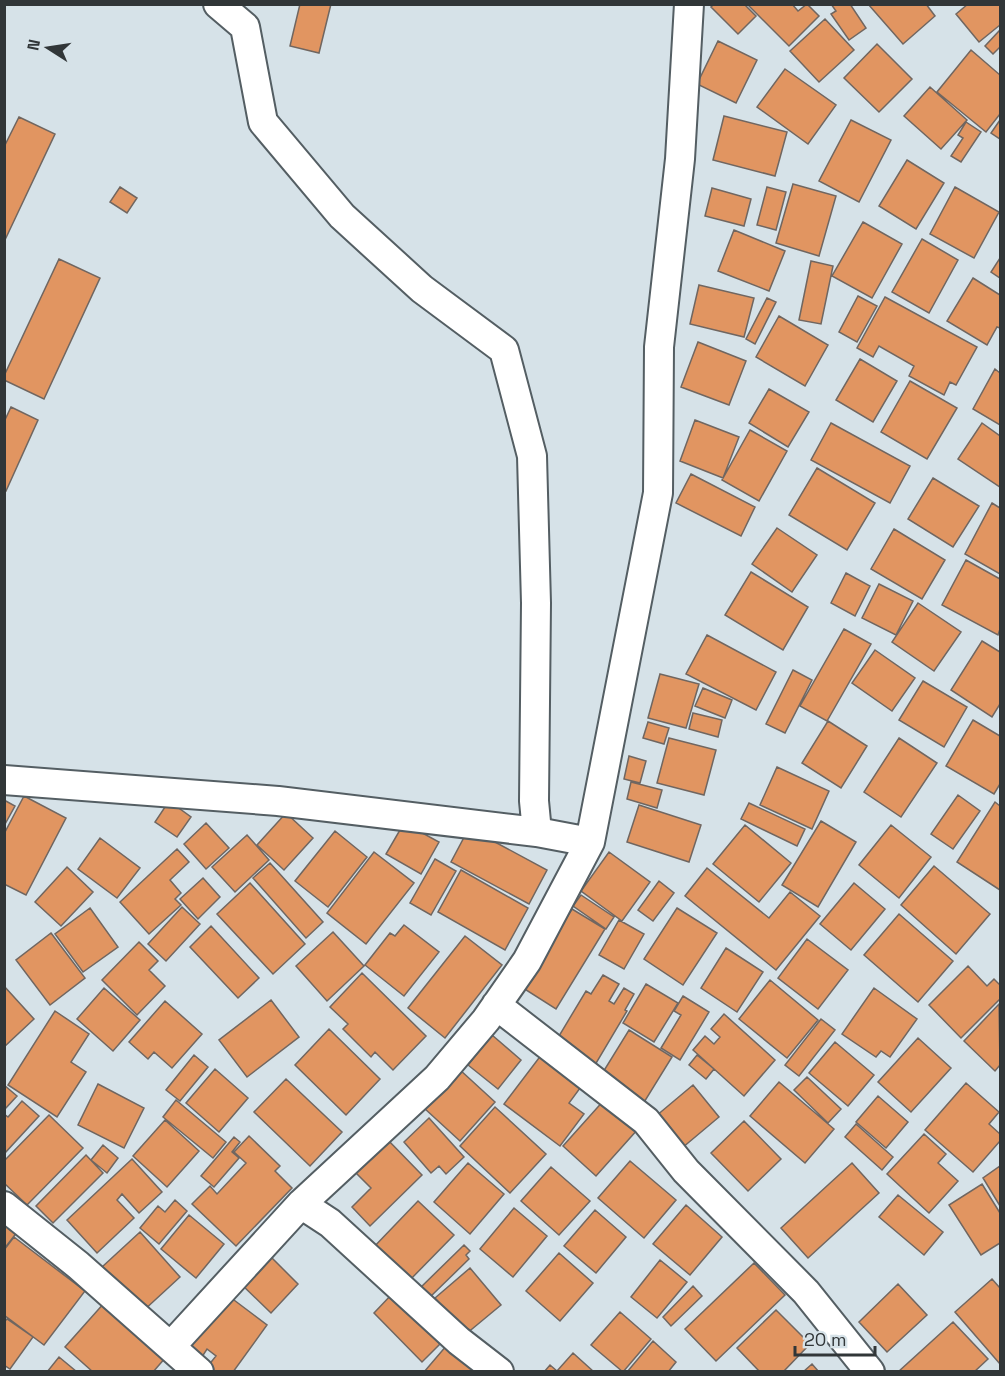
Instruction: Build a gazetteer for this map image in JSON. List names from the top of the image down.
{
  "scale_bar": "20 m",
  "north": "left"
}
